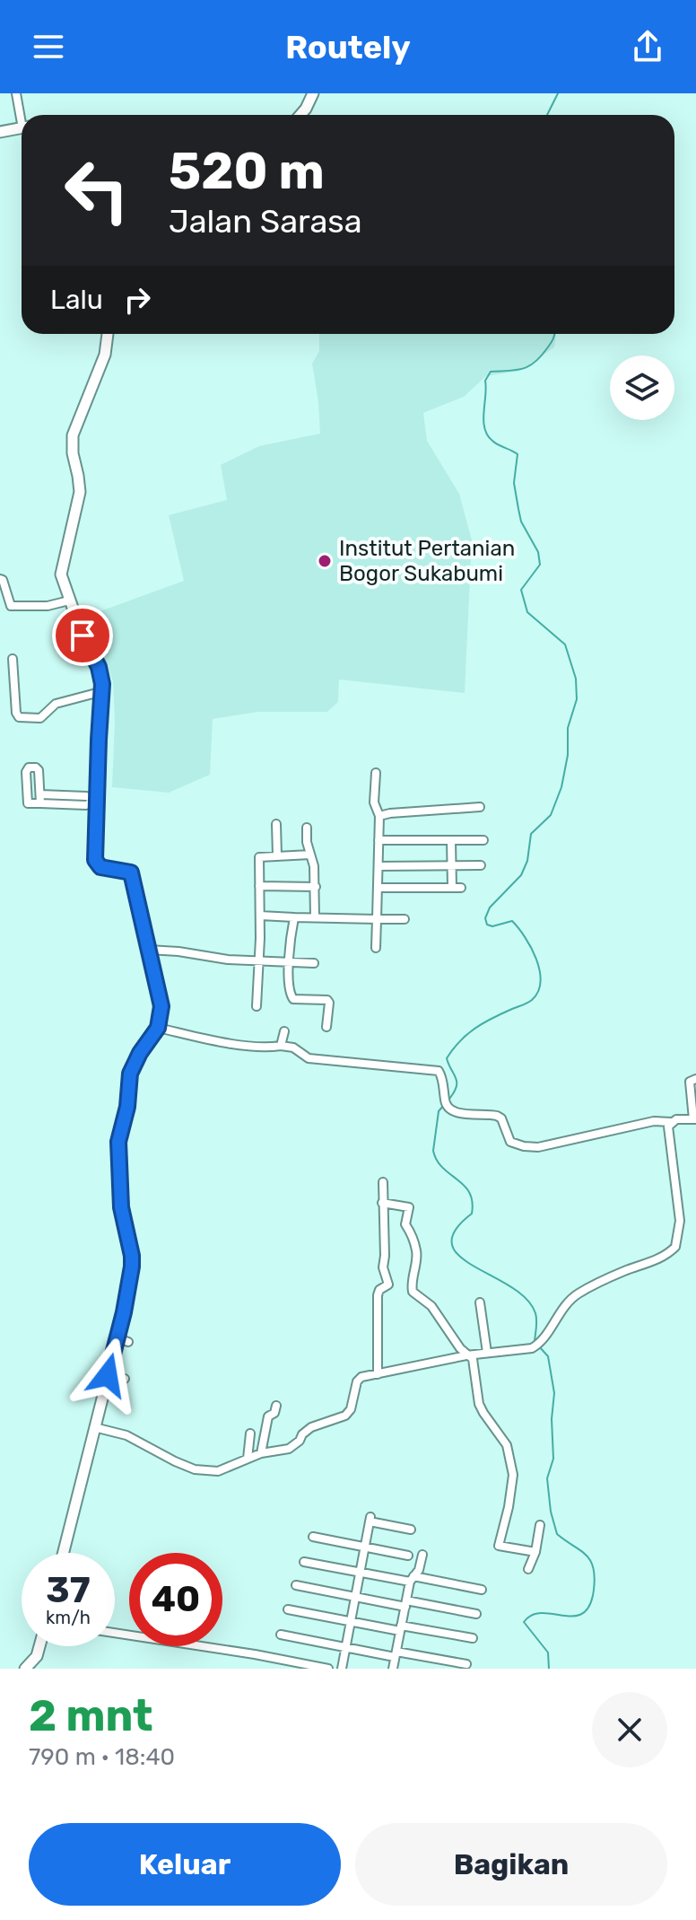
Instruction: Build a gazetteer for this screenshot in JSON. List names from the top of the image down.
{
  "places": ["Institut Pertanian Bogor Sukabumi"],
  "page": {
    "header": "Routely",
    "turn": ["520 m", "Jalan Sarasa"],
    "then": "Lalu",
    "speed": "37 km/h",
    "limit": "40",
    "heading": ["2 mnt", "790 m · 18:40"],
    "buttons": ["Keluar", "Bagikan"]
  }
}
